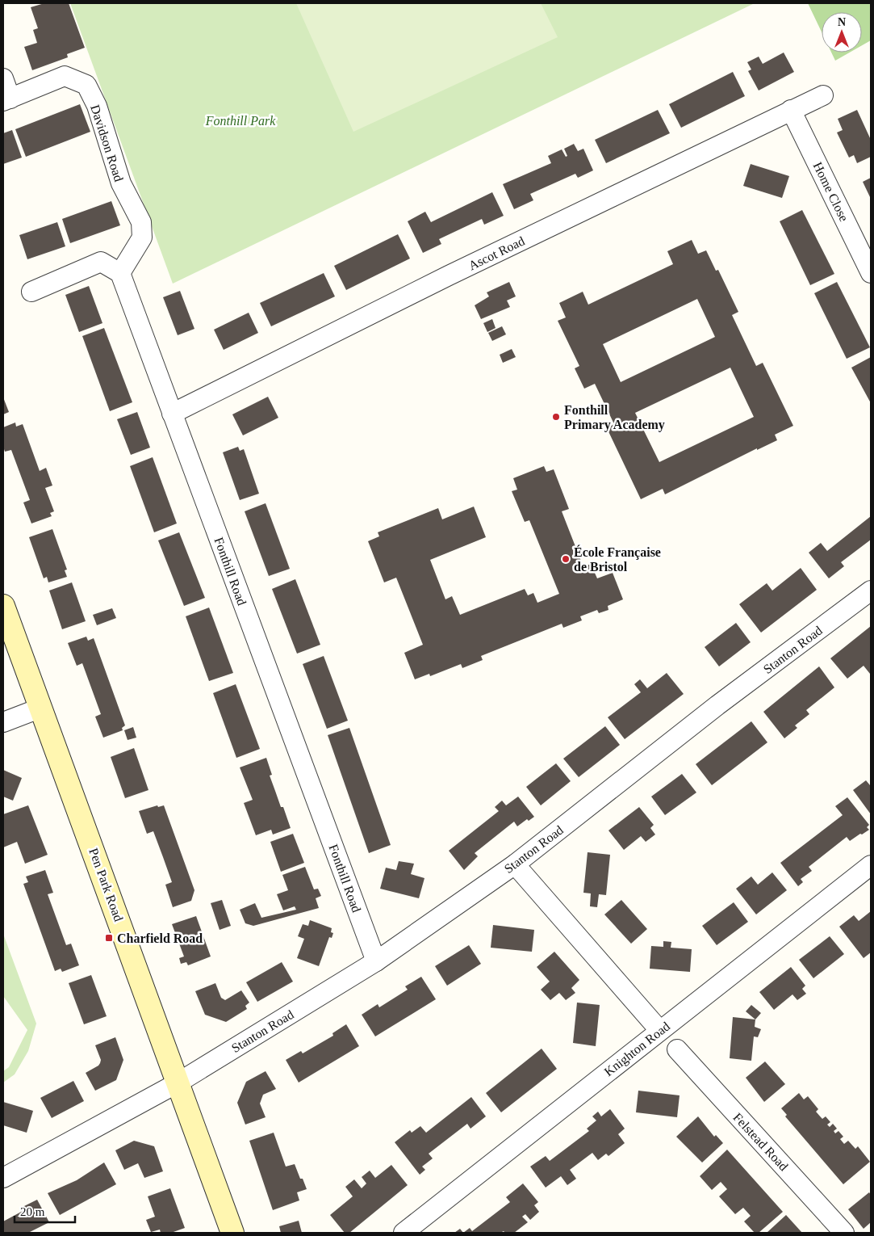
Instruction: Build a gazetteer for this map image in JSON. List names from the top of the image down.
{
  "streets": {
    "street": [
      "Davidson Road",
      "Home Close",
      "Ascot Road",
      "Fonthill Road",
      "Stanton Road",
      "Pen Park Road",
      "Knighton Road",
      "Felstead Road"
    ]
  },
  "crossings": [
    ["Davidson Road", "Fonthill Road"],
    ["Home Close", "Ascot Road"],
    ["Ascot Road", "Fonthill Road"],
    ["Fonthill Road", "Stanton Road"],
    ["Stanton Road", "Pen Park Road"]
  ],
  "parks": ["Fonthill Park"],
  "places": {
    "other": ["Fonthill Primary Academy", "École Française de Bristol"],
    "transit": ["Charfield Road"]
  },
  "scale_bar": "20 m",
  "north": "top"
}
